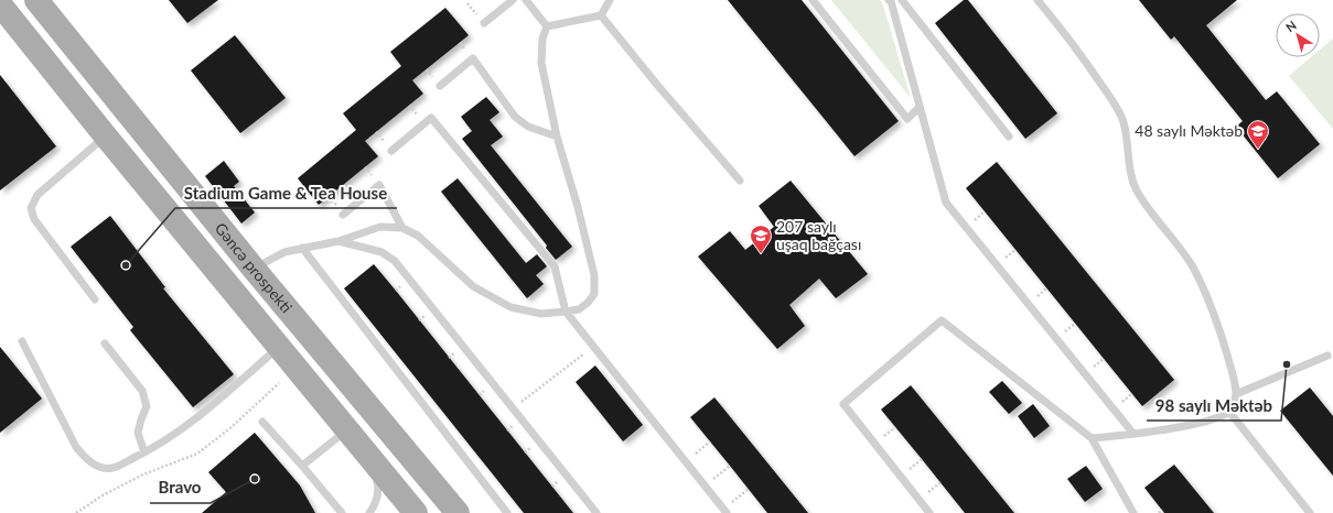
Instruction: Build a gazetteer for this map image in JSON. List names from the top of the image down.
{
  "streets": {
    "main road": ["Gəncə prospekti"]
  },
  "places": {
    "school or university": ["48 saylı Məktəb", "207 saylı uşaq bağçası"],
    "other": ["Stadium Game & Tea House", "98 saylı Məktəb", "Bravo"]
  },
  "north": "top left"
}
